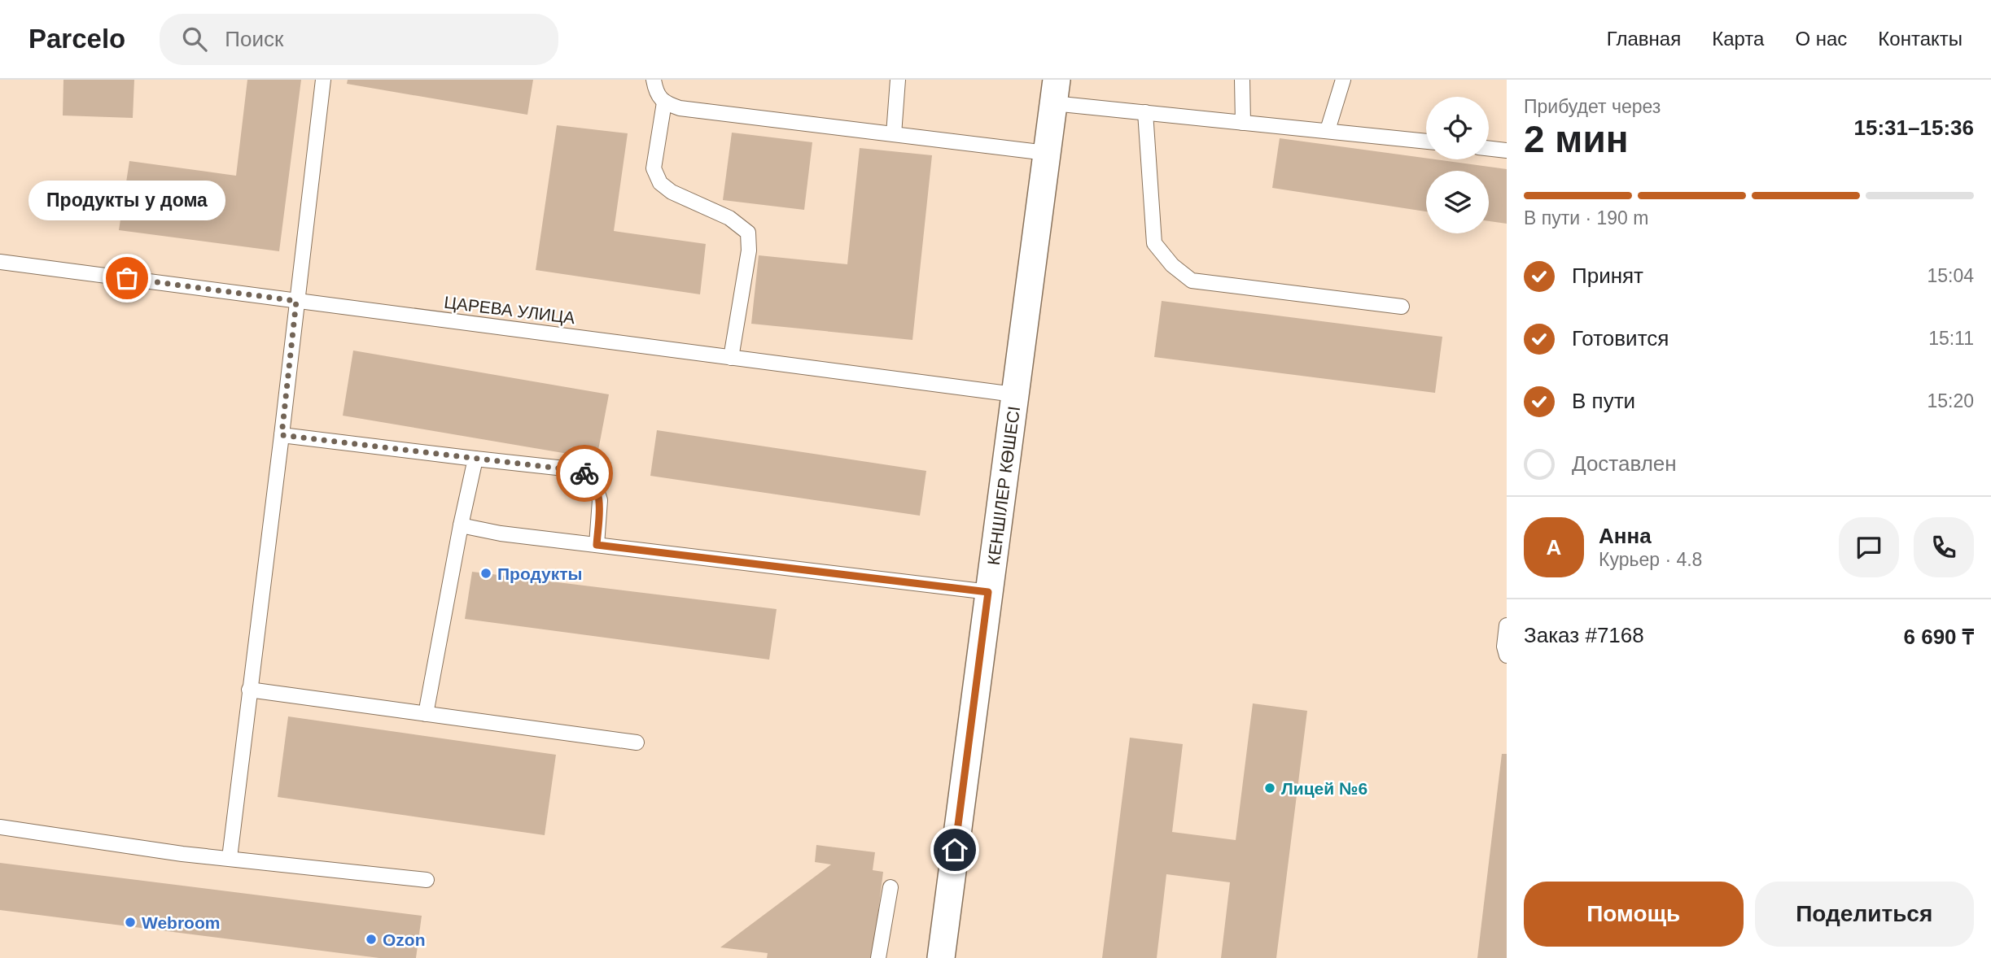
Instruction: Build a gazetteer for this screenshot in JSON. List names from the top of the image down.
{
  "streets": {
    "street": ["КЕНШІЛЕР КӨШЕСІ"],
    "lane": ["ЦАРЕВА УЛИЦА"]
  },
  "crossings": [
    ["ЦАРЕВА УЛИЦА", "КЕНШІЛЕР КӨШЕСІ"]
  ],
  "places": [
    "Продукты у дома",
    "Продукты",
    "Лицей №6",
    "Webroom",
    "Ozon"
  ],
  "page": {
    "header": "Parcelo",
    "search": "Поиск",
    "nav": [
      "Главная",
      "Карта",
      "О нас",
      "Контакты"
    ],
    "heading": ["2 мин", "Прибудет через", "15:31–15:36"],
    "panel": [
      "Анна",
      "Курьер · 4.8",
      "Заказ #7168",
      "6 690 ₸"
    ],
    "bar": "В пути · 190 m",
    "bubble": "Продукты у дома",
    "list": [
      ["Принят", "15:04"],
      ["Готовится", "15:11"],
      ["В пути", "15:20"],
      "Доставлен"
    ],
    "round": "А",
    "buttons": ["Помощь", "Поделиться"]
  }
}
